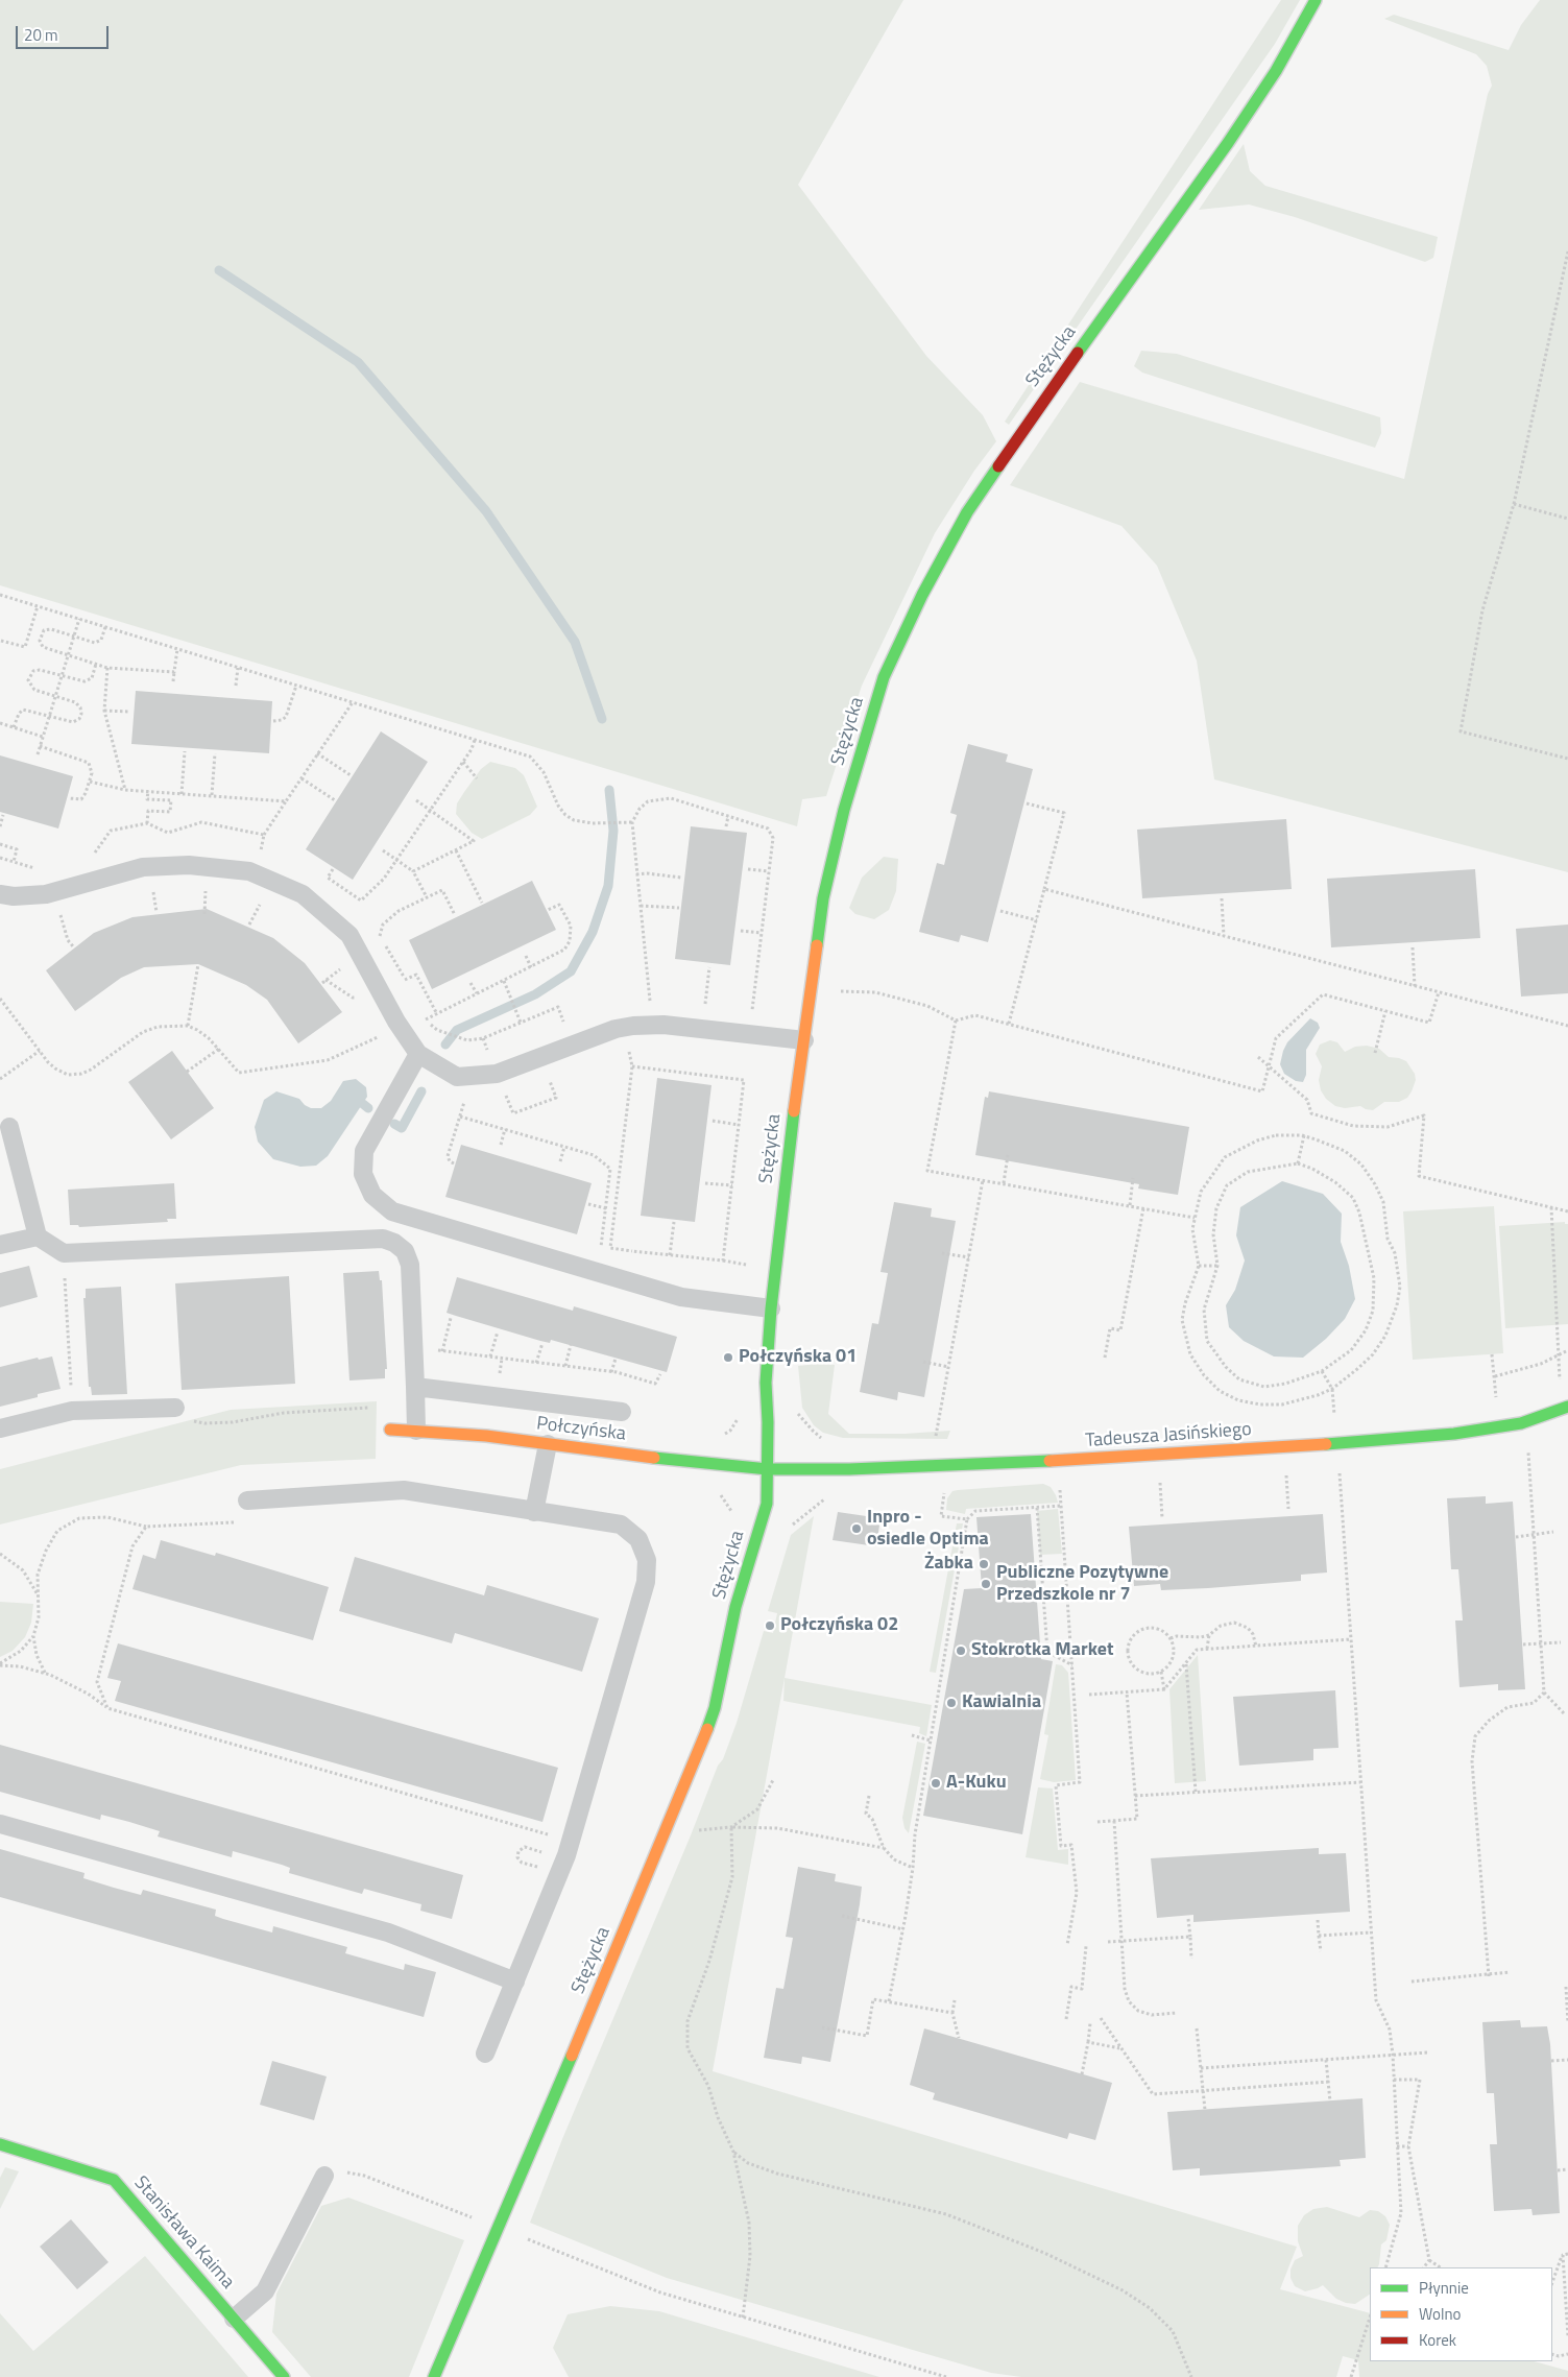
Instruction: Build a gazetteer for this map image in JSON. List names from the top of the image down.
{
  "streets": {
    "street": [
      "Stężycka",
      "Połczyńska",
      "Tadeusza Jasińskiego",
      "Stanisława Kaima"
    ]
  },
  "crossings": [
    ["Stężycka", "Połczyńska"],
    ["Stężycka", "Tadeusza Jasińskiego"],
    ["Połczyńska", "Tadeusza Jasińskiego"]
  ],
  "places": [
    "Połczyńska 01",
    "Inpro - osiedle Optima",
    "Żabka",
    "Publiczne Pozytywne Przedszkole nr 7",
    "Połczyńska 02",
    "Stokrotka Market",
    "Kawialnia",
    "A-Kuku"
  ],
  "legend": ["Płynnie", "Wolno", "Korek"],
  "scale_bar": "20 m"
}
